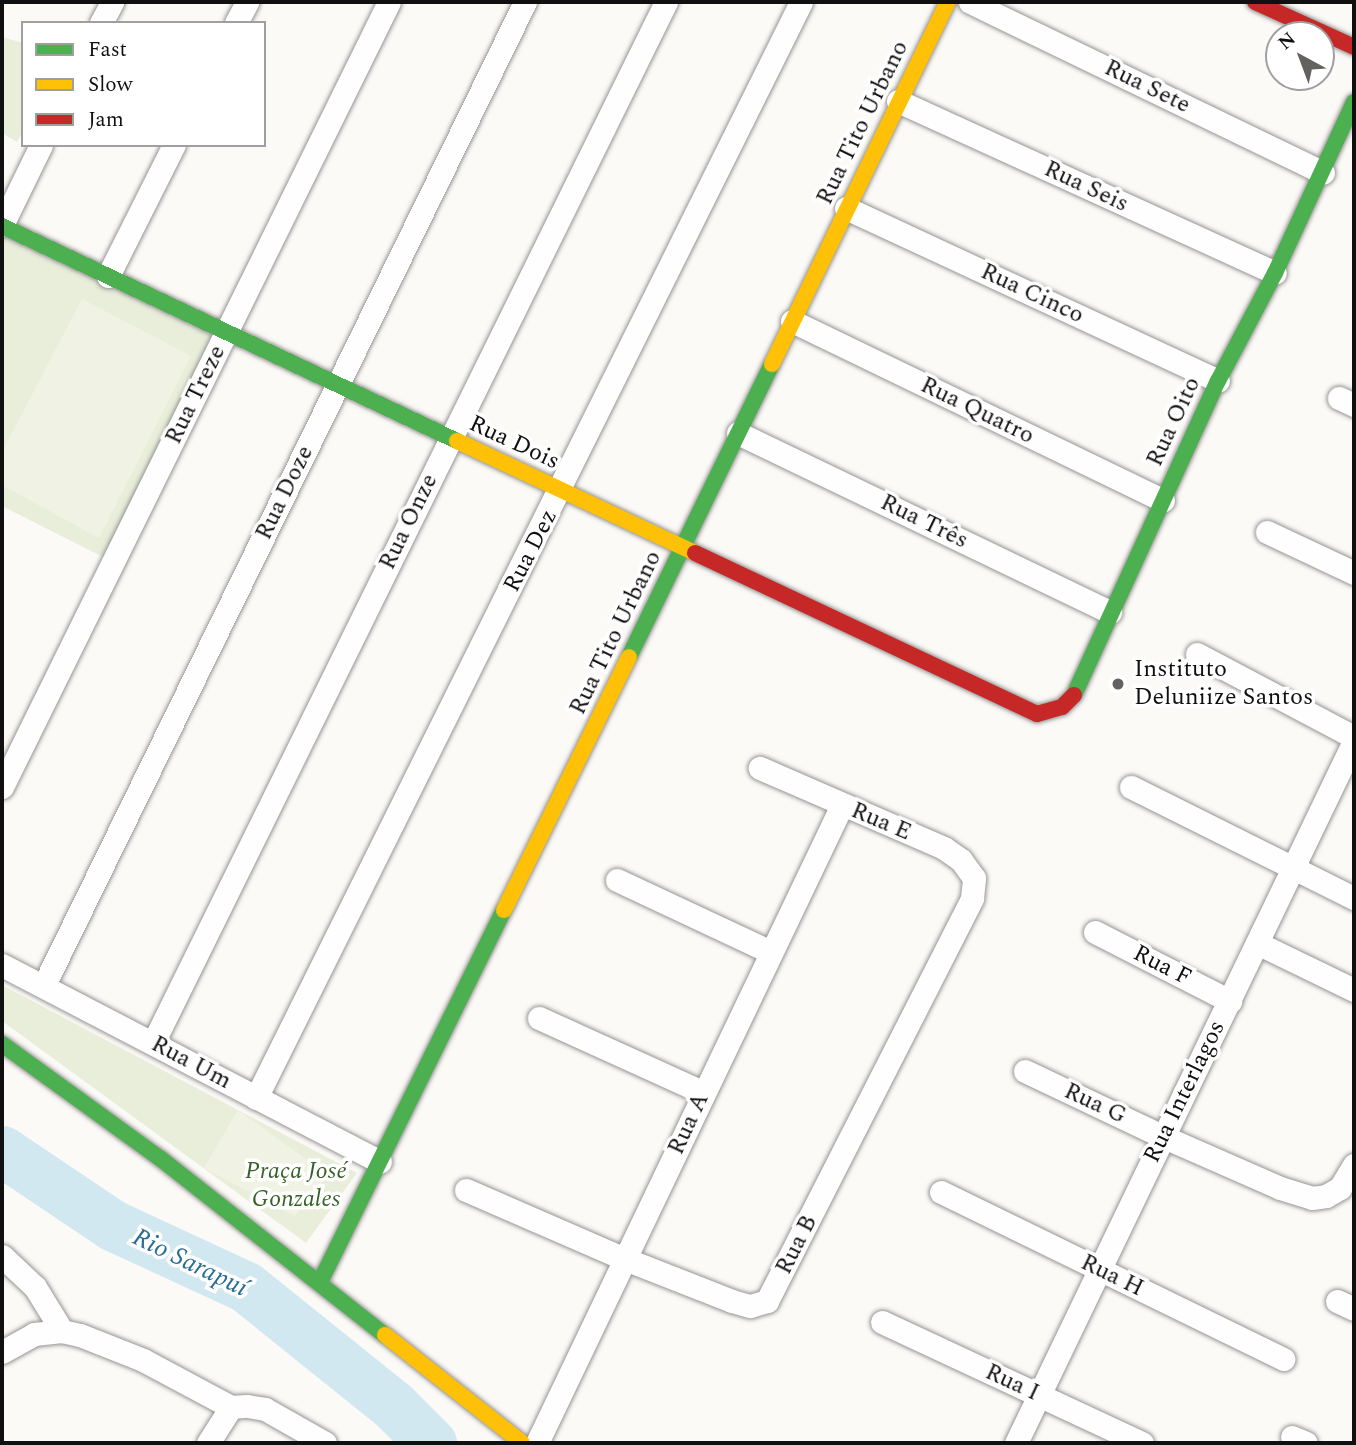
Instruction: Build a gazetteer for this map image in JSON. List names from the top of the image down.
{
  "streets": {
    "street": [
      "Rua Sete",
      "Rua Tito Urbano",
      "Rua Seis",
      "Rua Cinco",
      "Rua Treze",
      "Rua Quatro",
      "Rua Oito",
      "Rua Dois",
      "Rua Doze",
      "Rua Onze",
      "Rua Três",
      "Rua Dez",
      "Rua E",
      "Rua F",
      "Rua Um",
      "Rua Interlagos",
      "Rua G",
      "Rua A",
      "Rua B",
      "Rua H",
      "Rua I"
    ]
  },
  "crossings": [
    ["Rua Sete", "Rua Oito"],
    ["Rua Tito Urbano", "Rua Seis"],
    ["Rua Tito Urbano", "Rua Cinco"],
    ["Rua Tito Urbano", "Rua Quatro"],
    ["Rua Tito Urbano", "Rua Dois"],
    ["Rua Tito Urbano", "Rua Três"],
    ["Rua Tito Urbano", "Rua Um"],
    ["Rua Seis", "Rua Oito"],
    ["Rua Cinco", "Rua Oito"],
    ["Rua Treze", "Rua Dois"],
    ["Rua Quatro", "Rua Oito"],
    ["Rua Oito", "Rua Dois"],
    ["Rua Oito", "Rua Três"],
    ["Rua Dois", "Rua Doze"],
    ["Rua Dois", "Rua Onze"],
    ["Rua Dois", "Rua Dez"],
    ["Rua Doze", "Rua Um"],
    ["Rua Onze", "Rua Um"],
    ["Rua Dez", "Rua Um"],
    ["Rua E", "Rua A"],
    ["Rua E", "Rua B"],
    ["Rua F", "Rua Interlagos"],
    ["Rua Interlagos", "Rua G"],
    ["Rua Interlagos", "Rua H"],
    ["Rua Interlagos", "Rua I"],
    ["Rua A", "Rua B"]
  ],
  "water": ["Rio Sarapuí"],
  "parks": ["Praça José Gonzales"],
  "places": ["Instituto Deluniize Santos"],
  "legend": ["Fast", "Slow", "Jam"],
  "north": "top left"
}
